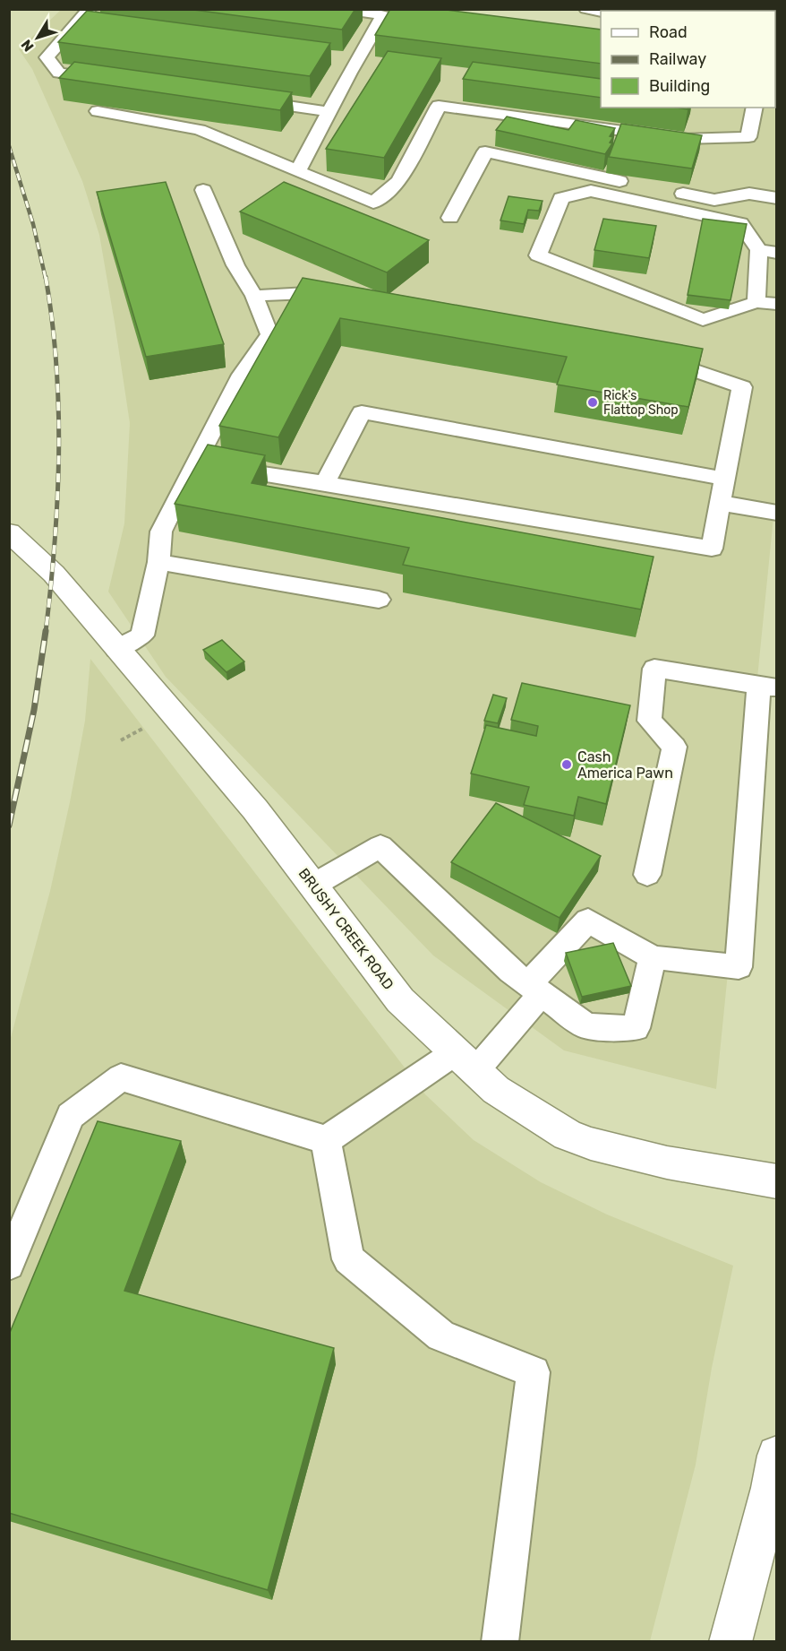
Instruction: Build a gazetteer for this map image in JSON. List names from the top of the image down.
{
  "streets": {
    "street": ["BRUSHY CREEK ROAD"]
  },
  "places": ["Rick's Flattop Shop", "Cash America Pawn"],
  "legend": ["Road", "Railway", "Building"],
  "north": "bottom left"
}
